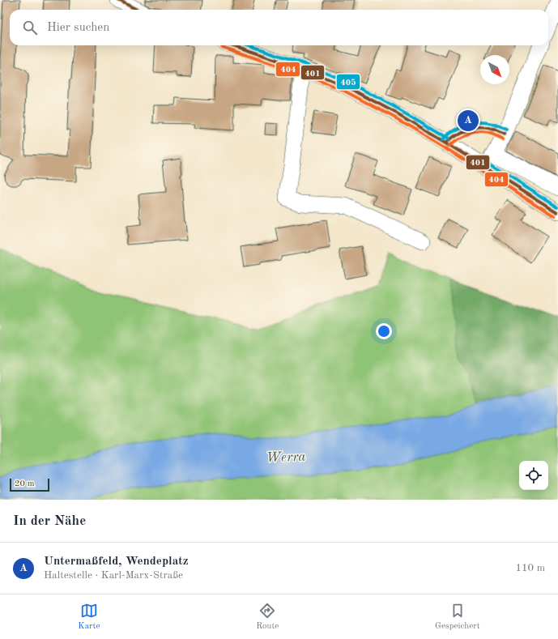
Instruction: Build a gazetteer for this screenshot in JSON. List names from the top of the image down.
{
  "water": ["Werra"],
  "lines": ["transit line 401", "transit line 405", "transit line 404"],
  "scale_bar": "20 m",
  "north": "bottom right",
  "page": {
    "search": "Hier suchen",
    "pins": "A",
    "scale": "20 m",
    "heading": "In der Nähe",
    "list": [
      {
        "mark": "A",
        "name": "Untermaßfeld, Wendeplatz",
        "note": "Haltestelle · Karl-Marx-Straße",
        "value": "110 m"
      }
    ],
    "nav": ["Karte", "Route", "Gespeichert"]
  }
}
